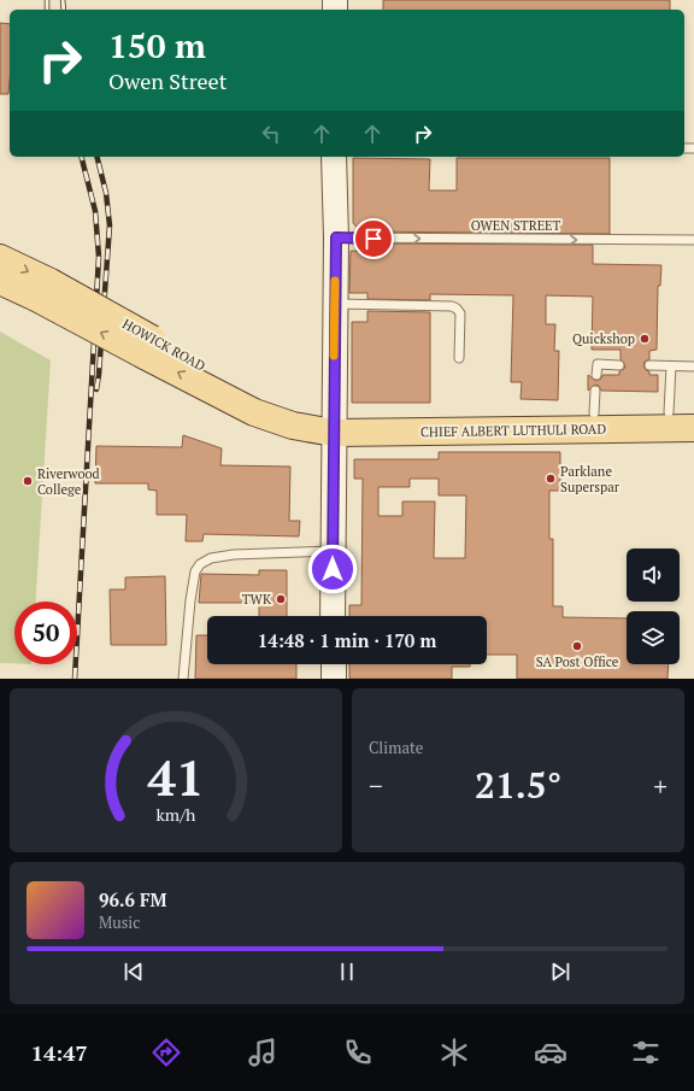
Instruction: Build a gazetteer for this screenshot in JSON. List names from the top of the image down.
{
  "streets": {
    "main road": ["HOWICK ROAD", "CHIEF ALBERT LUTHULI ROAD"],
    "lane": ["OWEN STREET"]
  },
  "crossings": [
    ["HOWICK ROAD", "CHIEF ALBERT LUTHULI ROAD"]
  ],
  "one_way": ["OWEN STREET"],
  "places": [
    "Quickshop",
    "Parklane Superspar",
    "Riverwood College",
    "TWK",
    "SA Post Office"
  ],
  "page": {
    "turn": ["150 m", "Owen Street"],
    "limit": "50",
    "trip": "14:48 · 1 min · 170 m",
    "tile": "Climate",
    "heat": ["−", "21.5°", "+"],
    "song": ["96.6 FM", "Music"],
    "tabs": "14:47",
    "gauge": ["41", "km/h"]
  }
}
